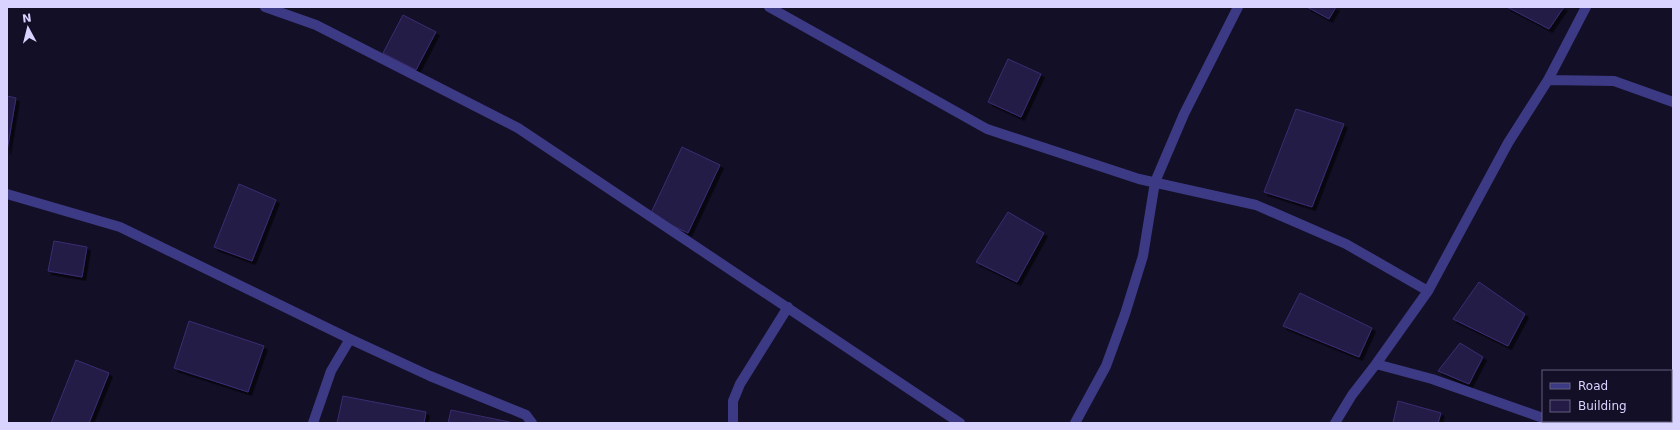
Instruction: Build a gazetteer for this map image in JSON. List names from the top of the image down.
{
  "legend": ["Road", "Building"],
  "north": "top"
}
